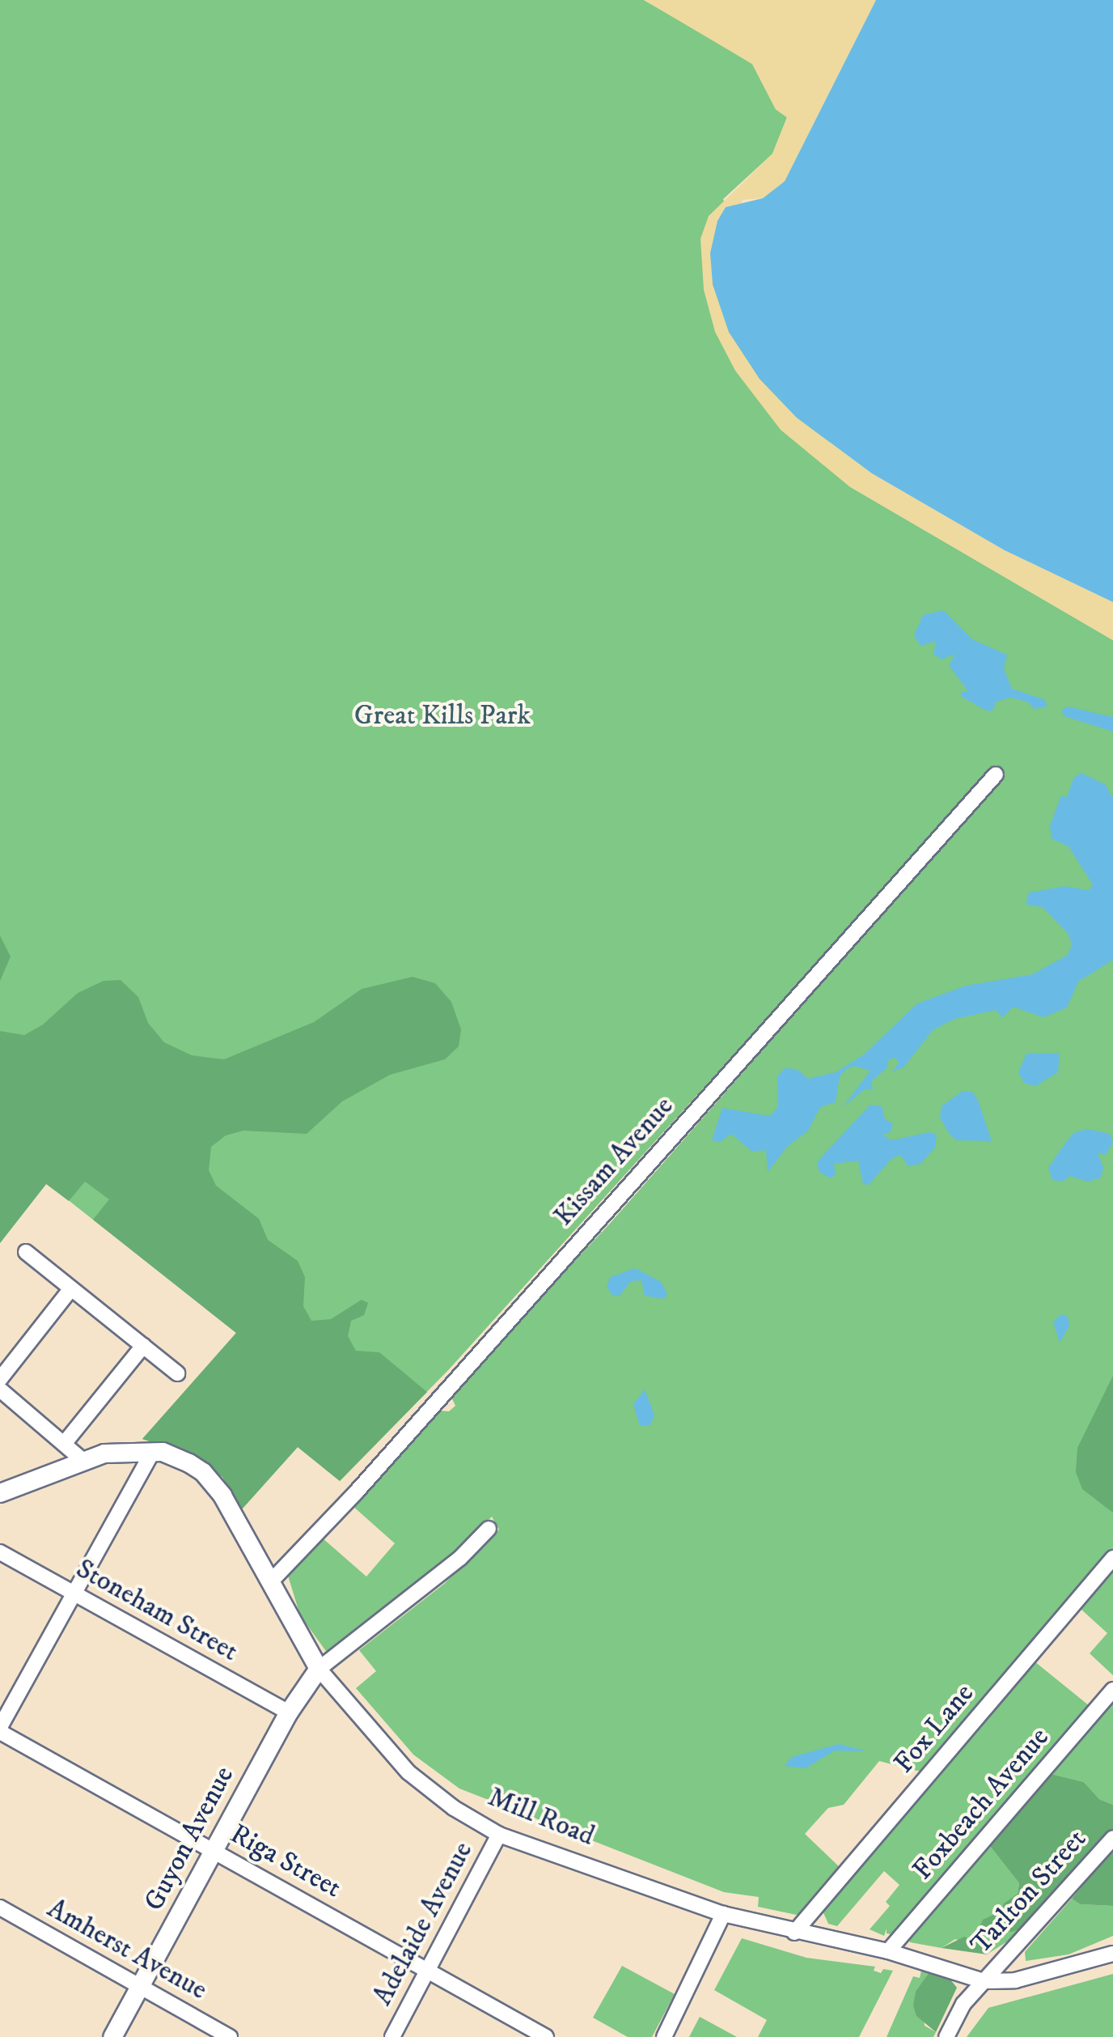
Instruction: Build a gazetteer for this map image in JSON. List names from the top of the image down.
{
  "streets": {
    "street": [
      "Kissam Avenue",
      "Stoneham Street",
      "Fox Lane",
      "Foxbeach Avenue",
      "Mill Road",
      "Guyon Avenue",
      "Riga Street",
      "Tarlton Street",
      "Adelaide Avenue",
      "Amherst Avenue"
    ]
  },
  "crossings": [
    ["Kissam Avenue", "Mill Road"],
    ["Stoneham Street", "Guyon Avenue"],
    ["Fox Lane", "Mill Road"],
    ["Foxbeach Avenue", "Mill Road"],
    ["Mill Road", "Guyon Avenue"],
    ["Mill Road", "Tarlton Street"],
    ["Mill Road", "Adelaide Avenue"],
    ["Guyon Avenue", "Riga Street"],
    ["Guyon Avenue", "Amherst Avenue"],
    ["Riga Street", "Adelaide Avenue"]
  ],
  "parks": ["Great Kills Park"]
}
